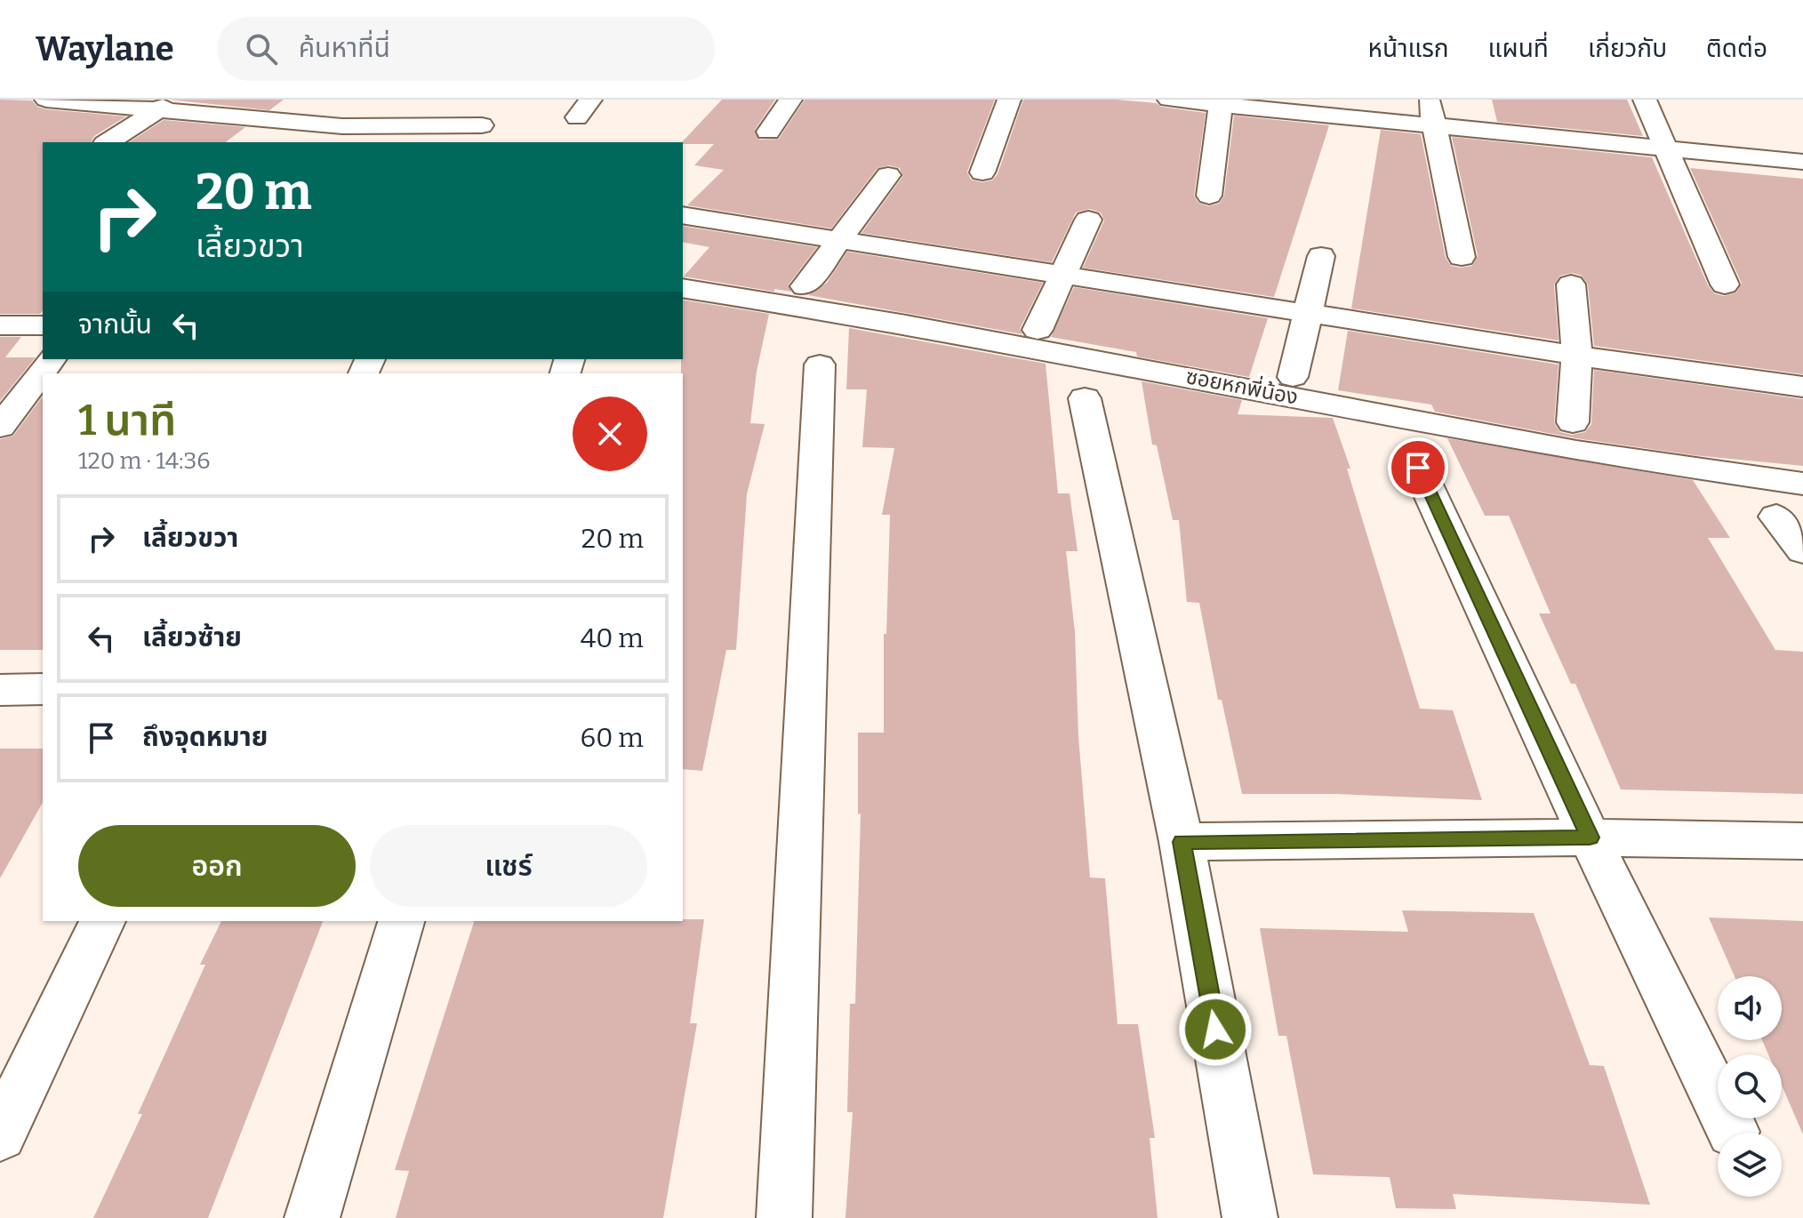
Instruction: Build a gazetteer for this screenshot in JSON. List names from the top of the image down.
{
  "streets": {
    "street": ["ซอยหกพี่น้อง"]
  },
  "page": {
    "header": "Waylane",
    "search": "ค้นหาที่นี่",
    "nav": [
      "หน้าแรก",
      "แผนที่",
      "เกี่ยวกับ",
      "ติดต่อ"
    ],
    "turn": ["20 m", "เลี้ยวขวา"],
    "then": "จากนั้น",
    "heading": ["1 นาที", "120 m · 14:36"],
    "list": [
      {
        "name": "เลี้ยวขวา",
        "value": "20 m"
      },
      {
        "name": "เลี้ยวซ้าย",
        "value": "40 m"
      },
      {
        "name": "ถึงจุดหมาย",
        "value": "60 m"
      }
    ],
    "buttons": ["ออก", "แชร์"]
  }
}
